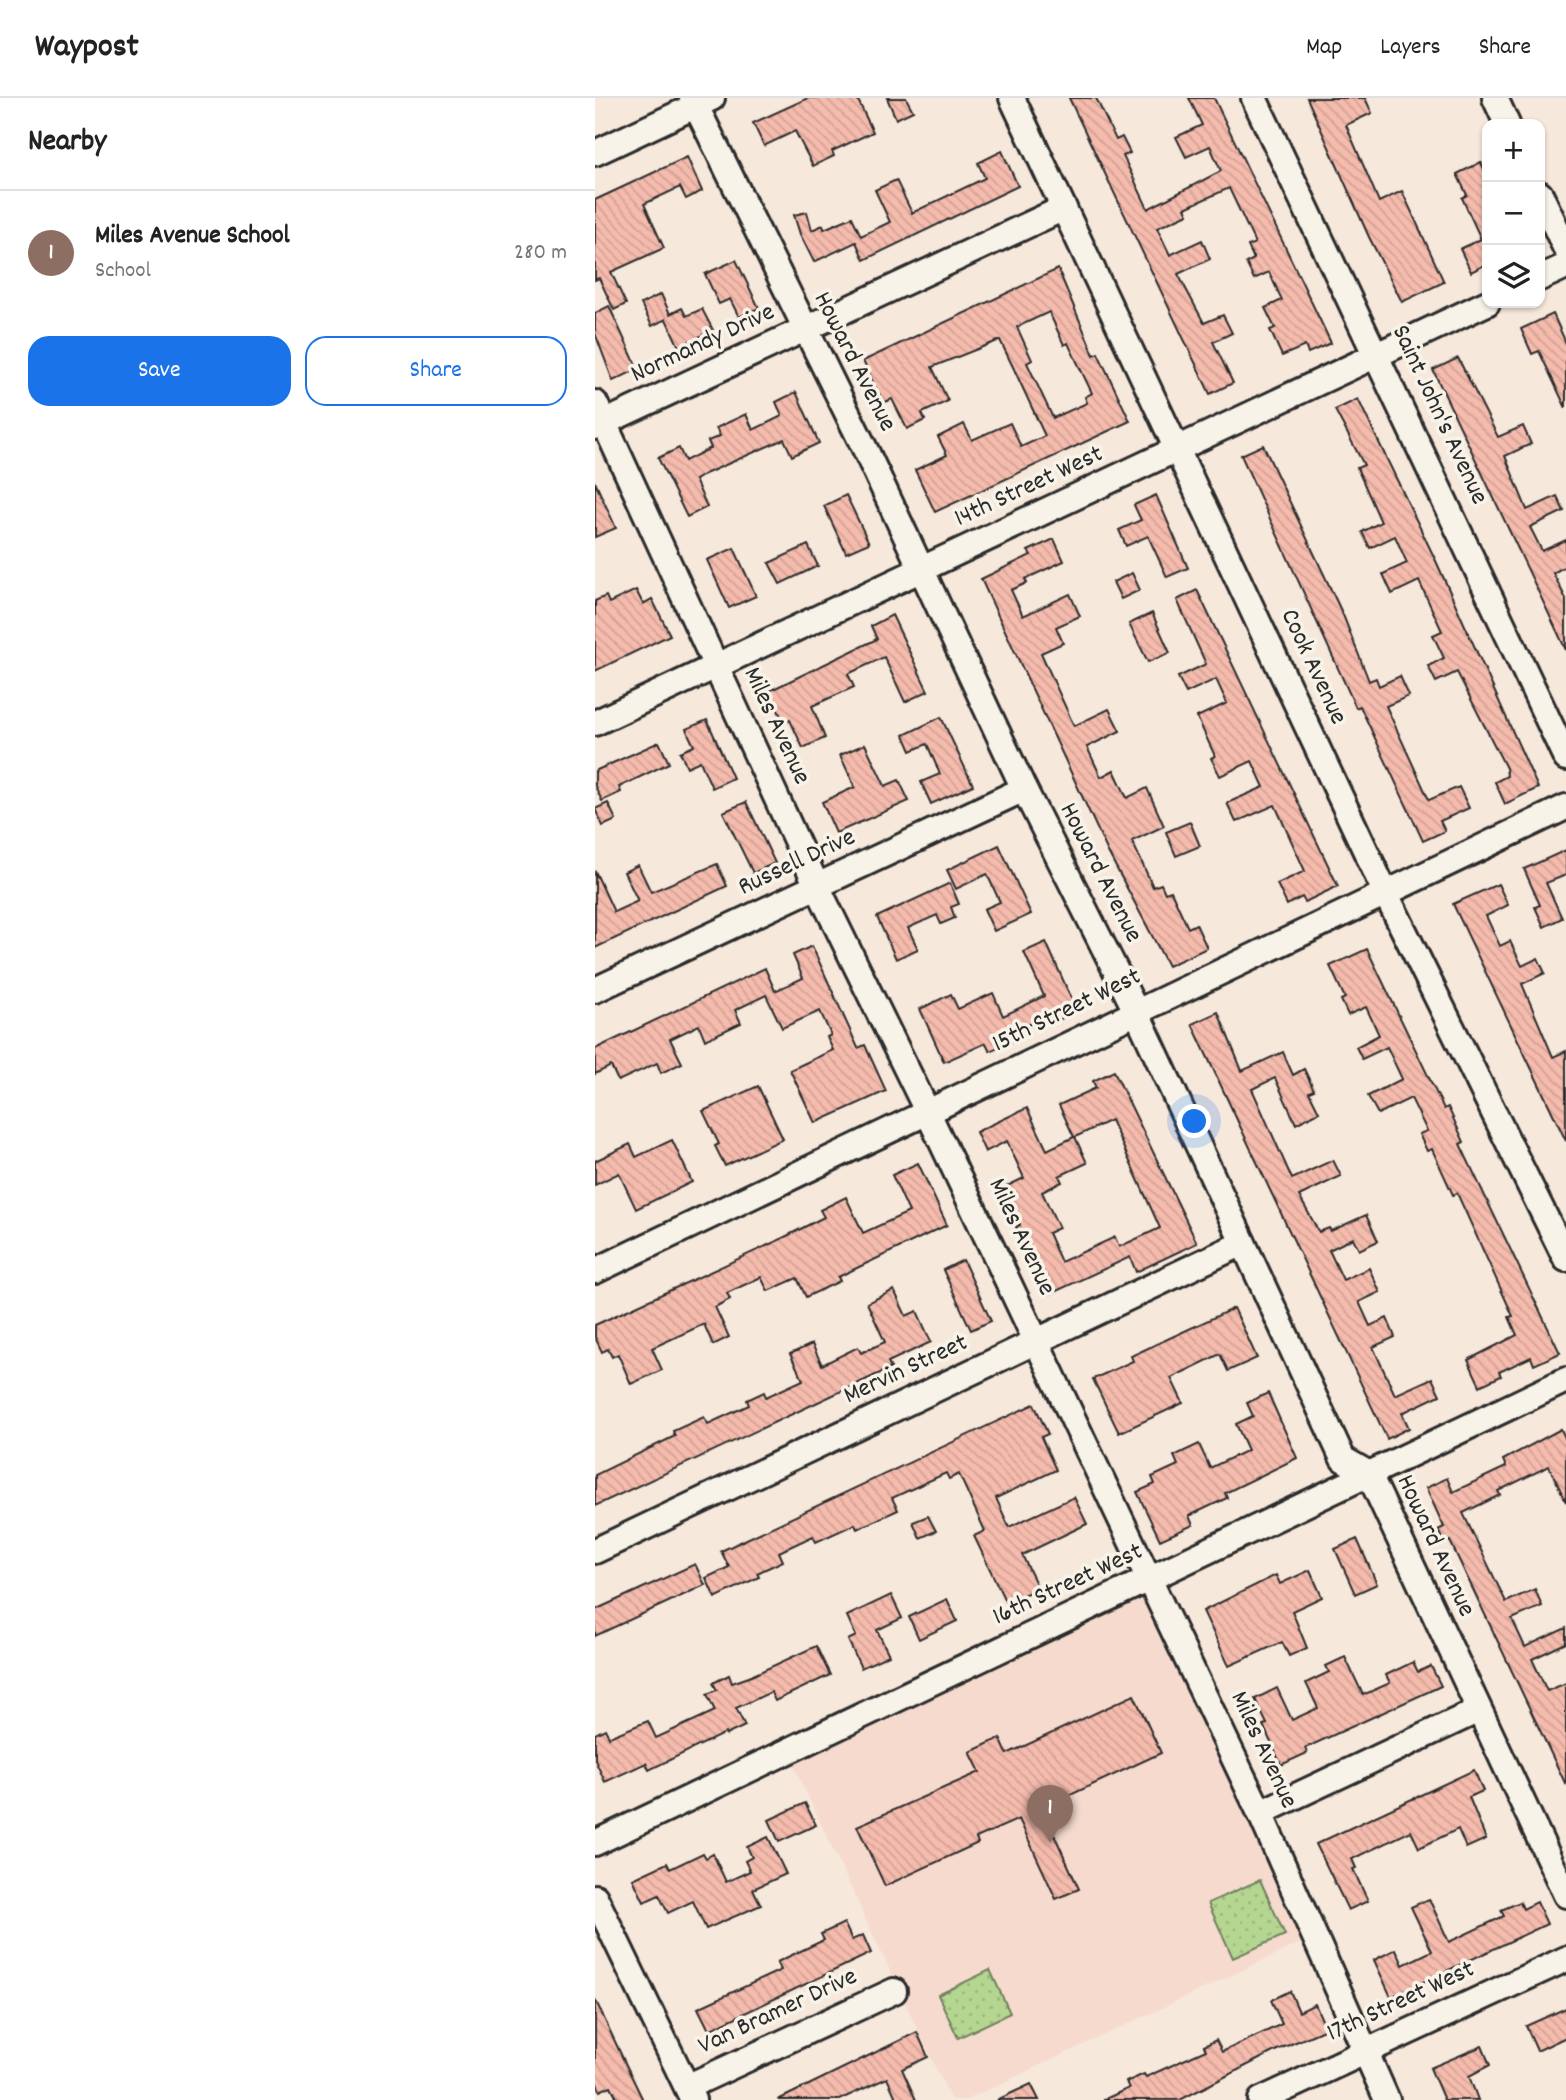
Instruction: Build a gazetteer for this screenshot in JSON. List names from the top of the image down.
{
  "streets": {
    "street": [
      "Normandy Drive",
      "Howard Avenue",
      "Saint John's Avenue",
      "14th Street West",
      "Cook Avenue",
      "Miles Avenue",
      "Russell Drive",
      "15th Street West",
      "Mervin Street",
      "16th Street West",
      "17th Street West",
      "Van Bramer Drive"
    ]
  },
  "crossings": [
    ["Normandy Drive", "Howard Avenue"],
    ["Normandy Drive", "Cook Avenue"],
    ["Normandy Drive", "Miles Avenue"],
    ["Howard Avenue", "14th Street West"],
    ["Howard Avenue", "Russell Drive"],
    ["Howard Avenue", "15th Street West"],
    ["Howard Avenue", "Mervin Street"],
    ["Howard Avenue", "16th Street West"],
    ["Saint John's Avenue", "14th Street West"],
    ["14th Street West", "Cook Avenue"],
    ["14th Street West", "Miles Avenue"],
    ["Cook Avenue", "15th Street West"],
    ["Miles Avenue", "Russell Drive"],
    ["Miles Avenue", "15th Street West"],
    ["Miles Avenue", "Mervin Street"],
    ["Miles Avenue", "16th Street West"],
    ["Miles Avenue", "17th Street West"]
  ],
  "page": {
    "header": "Waypost",
    "nav": ["Map", "Layers", "Share"],
    "heading": "Nearby",
    "map_buttons": ["+", "−"],
    "list": [
      {
        "mark": "1",
        "name": "Miles Avenue School",
        "note": "School",
        "value": "280 m"
      }
    ],
    "buttons": ["Save", "Share"],
    "pins": "1"
  }
}
